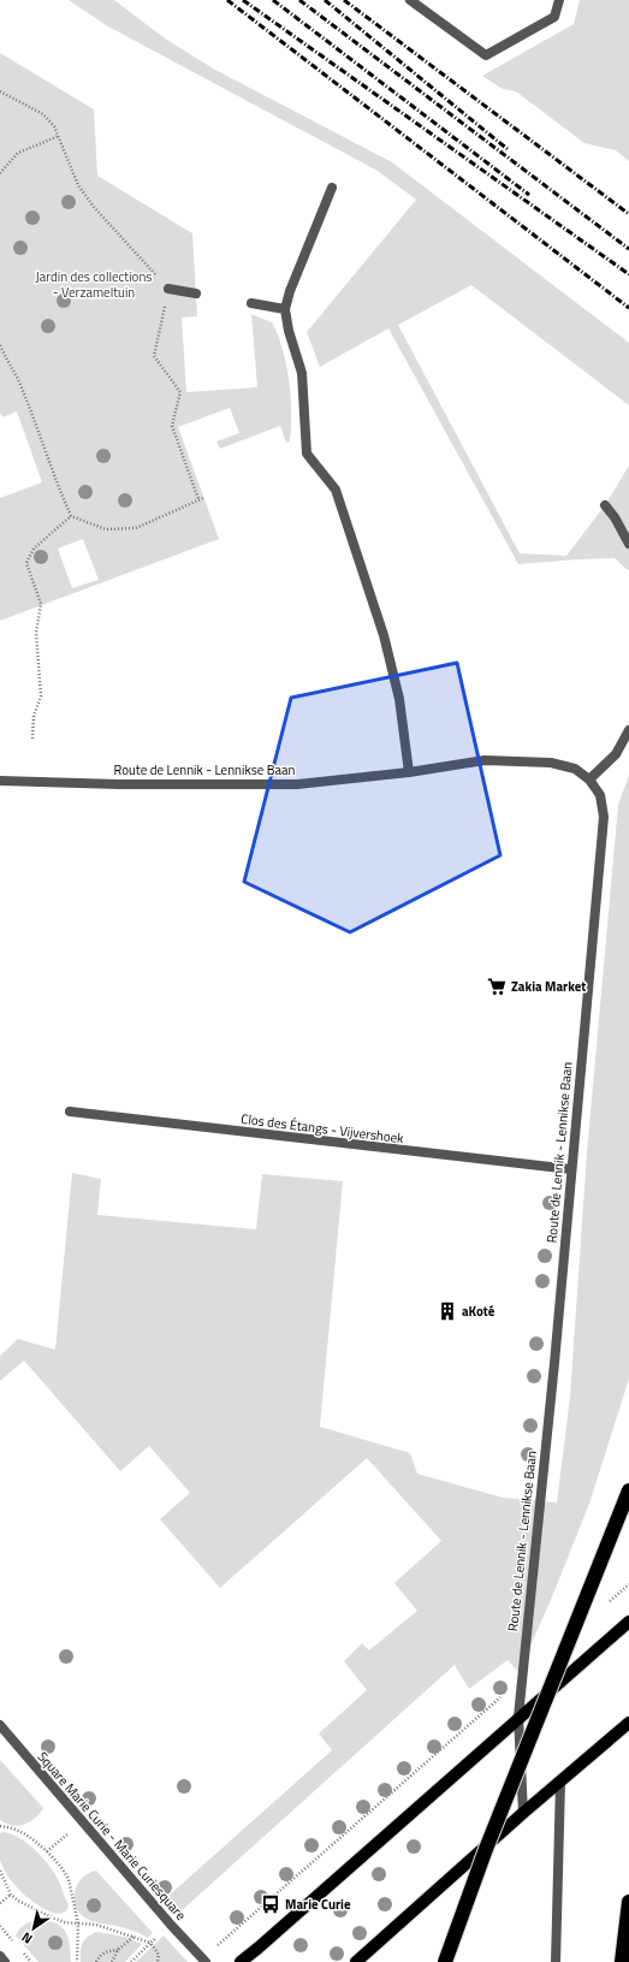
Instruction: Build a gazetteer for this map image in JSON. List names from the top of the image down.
{
  "streets": {
    "street": ["Route de Lennik - Lennikse Baan", "Clos des Étangs - Vijvershoek", "Square Marie Curie - Marie Curiesquare"]
  },
  "crossings": [
    ["Route de Lennik - Lennikse Baan", "Clos des Étangs - Vijvershoek"]
  ],
  "parks": ["Jardin des collections - Verzameltuin"],
  "places": {
    "supermarket": ["Zakia Market"],
    "building": ["aKoté"],
    "bus stop": ["Marie Curie"]
  },
  "north": "bottom left"
}
